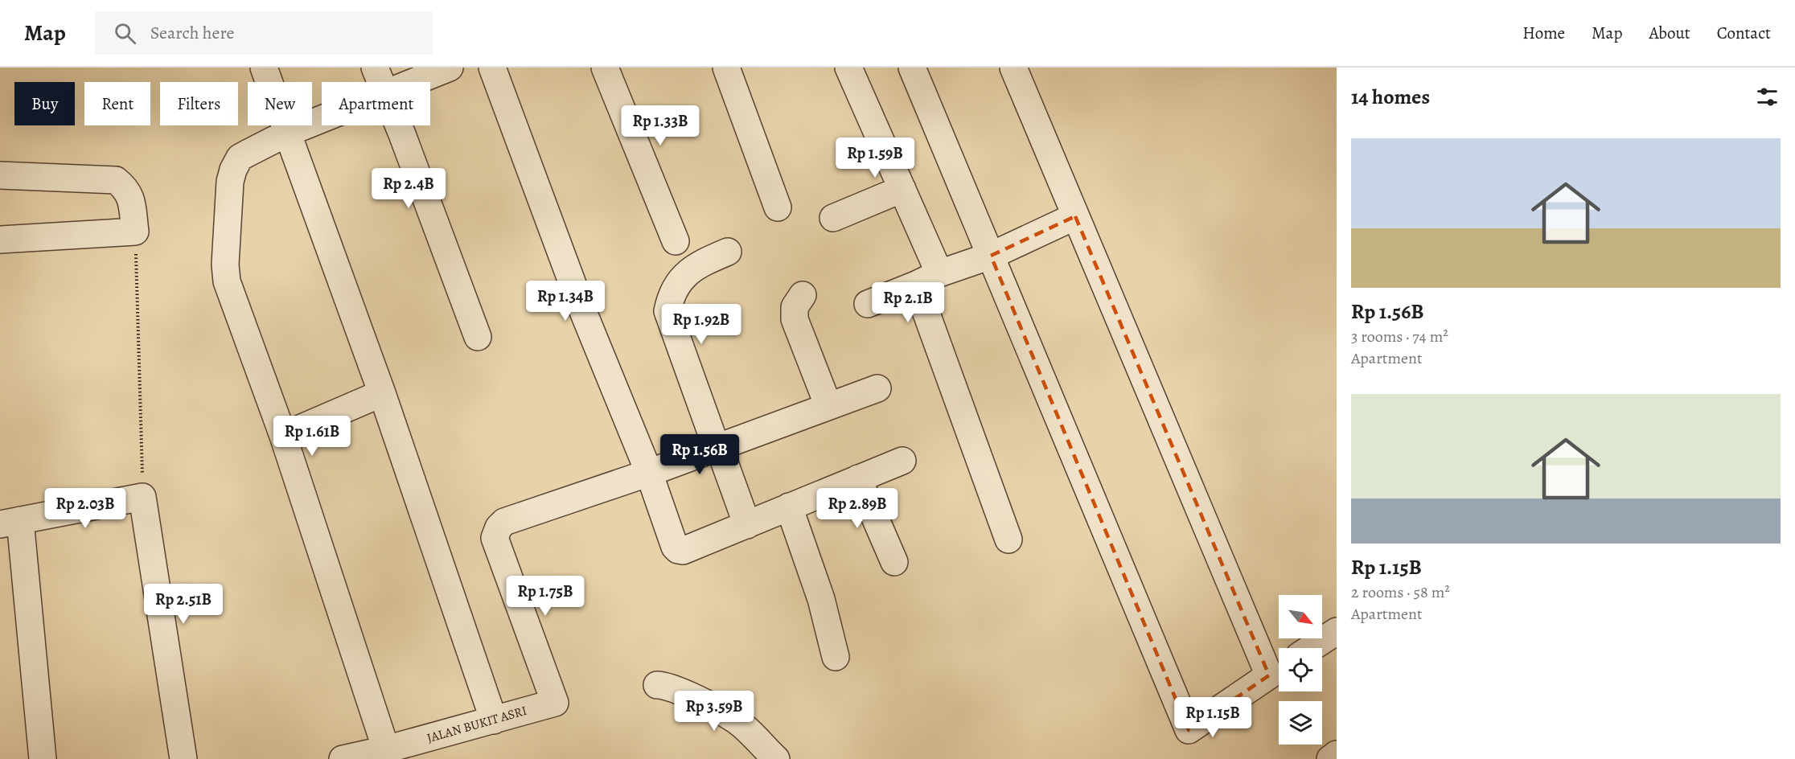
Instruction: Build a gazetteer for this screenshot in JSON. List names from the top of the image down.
{
  "streets": {
    "street": ["JALAN BUKIT ASRI"]
  },
  "north": "bottom right",
  "page": {
    "header": "Map",
    "search": "Search here",
    "nav": [
      "Home",
      "Map",
      "About",
      "Contact"
    ],
    "heading": "14 homes",
    "chip": [
      "Buy",
      "Rent",
      "Filters",
      "New",
      "Apartment"
    ],
    "price": [
      "Rp 1.33B",
      "Rp 1.59B",
      "Rp 2.4B",
      "Rp 1.34B",
      "Rp 2.1B",
      "Rp 1.92B",
      "Rp 1.61B",
      "Rp 1.56B",
      "Rp 2.03B",
      "Rp 2.89B",
      "Rp 1.75B",
      "Rp 2.51B",
      "Rp 3.59B",
      "Rp 1.15B"
    ],
    "list": [
      {
        "name": "Rp 1.56B",
        "note": "3 rooms · 74 m² · Apartment"
      },
      {
        "name": "Rp 1.15B",
        "note": "2 rooms · 58 m² · Apartment"
      }
    ]
  }
}
